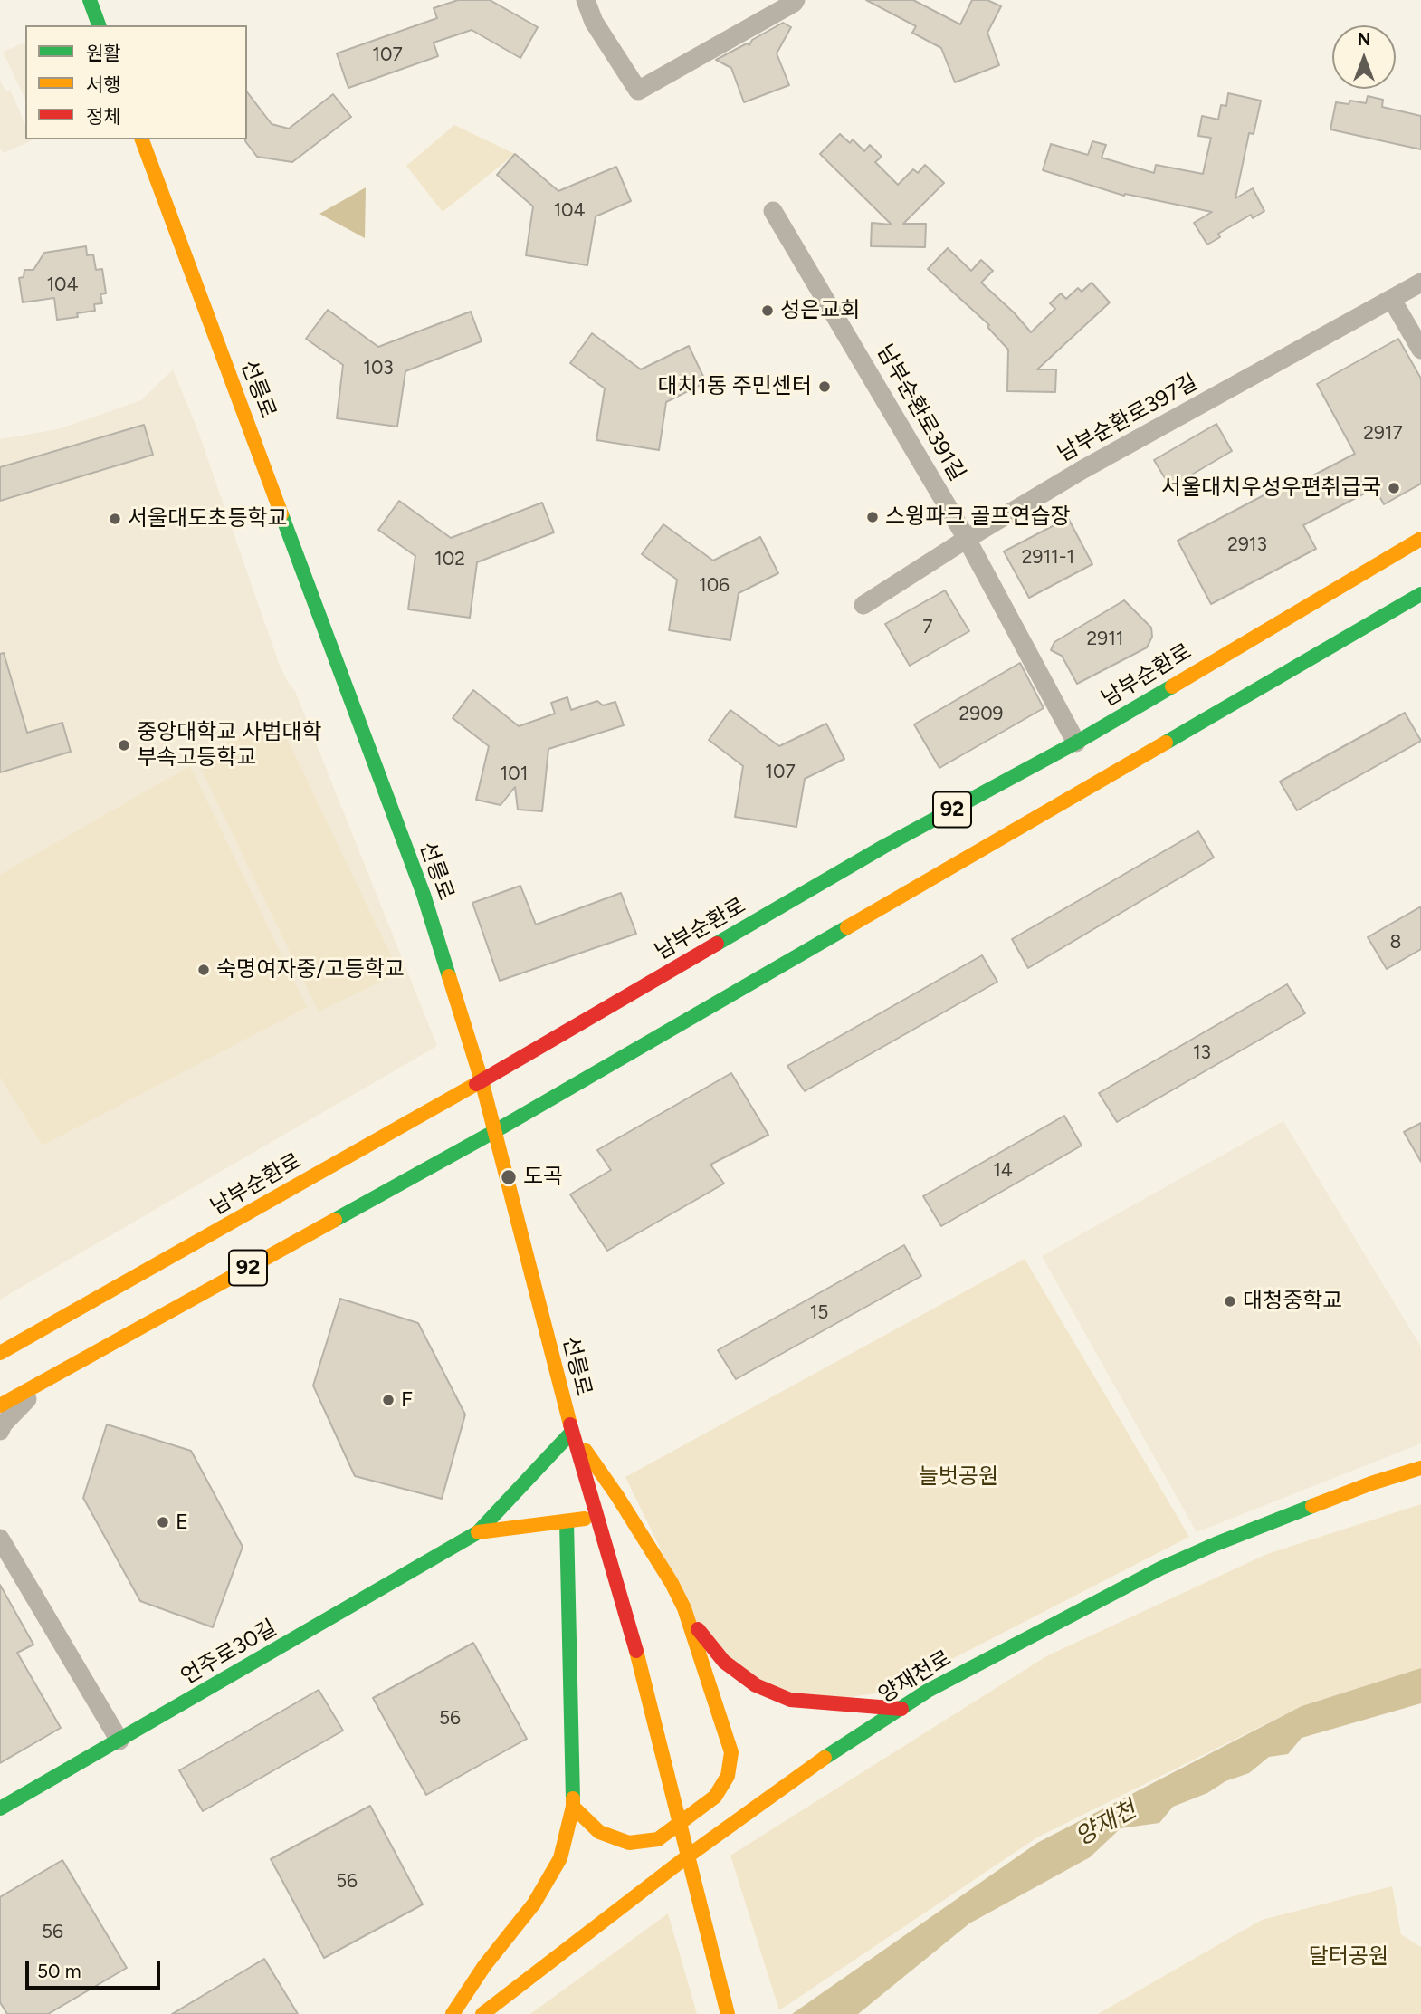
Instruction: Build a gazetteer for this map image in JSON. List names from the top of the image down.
{
  "streets": {
    "main road": [
      "선릉로",
      "남부순환로",
      "92",
      "언주로30길",
      "양재천로"
    ],
    "street": ["남부순환로391길", "남부순환로397길"]
  },
  "crossings": [
    ["선릉로", "남부순환로"],
    ["선릉로", "92"],
    ["남부순환로391길", "남부순환로397길"],
    ["남부순환로391길", "남부순환로"]
  ],
  "water": ["양재천"],
  "parks": ["늘벗공원", "달터공원"],
  "places": [
    "성은교회",
    "대치1동 주민센터",
    "서울대치우성우편취급국",
    "스윙파크 골프연습장",
    "서울대도초등학교",
    "중앙대학교 사범대학 부속고등학교",
    "숙명여자중/고등학교",
    "도곡",
    "대청중학교",
    "F",
    "E"
  ],
  "house_numbers": [
    "107",
    "104",
    "104",
    "103",
    "2917",
    "2913",
    "2911-1",
    "102",
    "106",
    "7",
    "2911",
    "2909",
    "107",
    "101",
    "8",
    "13",
    "14",
    "15",
    "56",
    "56",
    "56"
  ],
  "legend": ["원활", "서행", "정체"],
  "scale_bar": "50 m",
  "north": "top"
}
